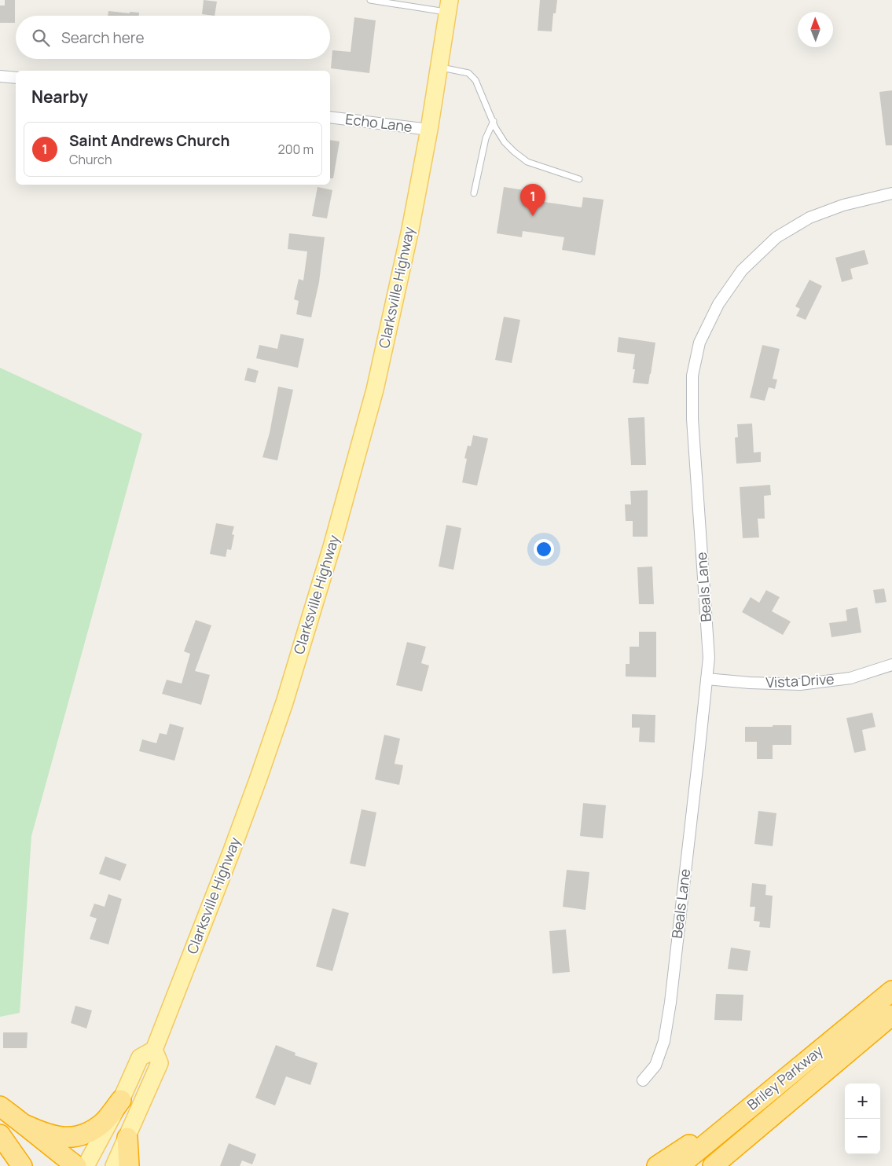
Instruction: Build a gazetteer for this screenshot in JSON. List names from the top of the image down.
{
  "streets": {
    "highway": ["Briley Parkway"],
    "main road": ["Clarksville Highway"],
    "street": ["Echo Lane", "Beals Lane", "Vista Drive"]
  },
  "crossings": [
    ["Echo Lane", "Clarksville Highway"],
    ["Beals Lane", "Vista Drive"]
  ],
  "north": "top",
  "page": {
    "search": "Search here",
    "heading": "Nearby",
    "list": [
      {
        "mark": "1",
        "name": "Saint Andrews Church",
        "note": "Church",
        "value": "200 m"
      }
    ],
    "pins": "1",
    "map_buttons": ["+", "−"]
  }
}
